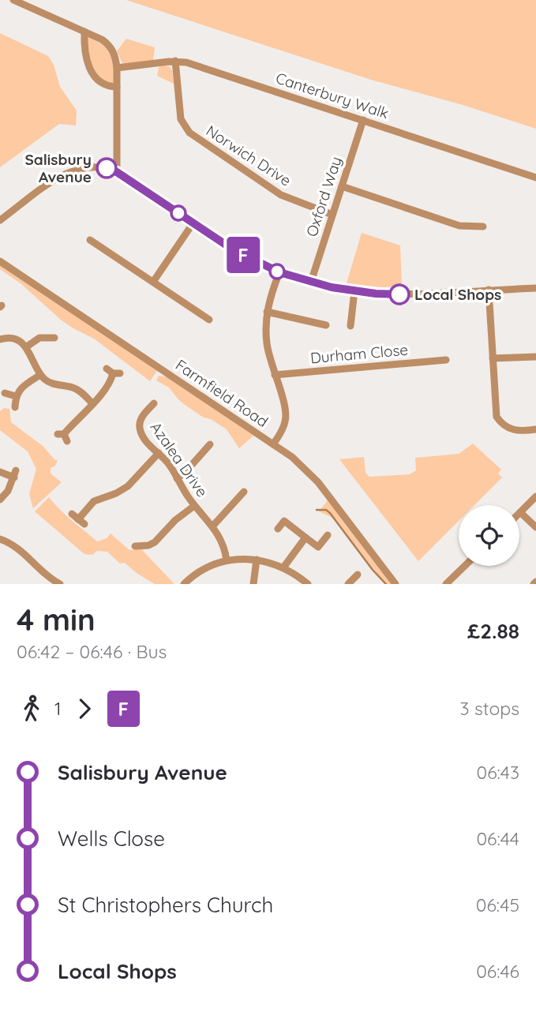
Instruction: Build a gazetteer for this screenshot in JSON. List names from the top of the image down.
{
  "streets": {
    "street": [
      "Canterbury Walk",
      "Norwich Drive",
      "Oxford Way",
      "Durham Close",
      "Farmfield Road",
      "Azalea Drive"
    ]
  },
  "crossings": [
    ["Canterbury Walk", "Norwich Drive"],
    ["Canterbury Walk", "Oxford Way"],
    ["Norwich Drive", "Oxford Way"]
  ],
  "places": ["Salisbury Avenue", "Local Shops"],
  "lines": ["bus line F"],
  "page": {
    "on_map": "F",
    "heading": ["4 min", "06:42 – 06:46 · Bus", "£2.88"],
    "legs": ["1", "F", "3 stops"],
    "list": [
      {
        "name": "Salisbury Avenue",
        "value": "06:43"
      },
      {
        "name": "Wells Close",
        "value": "06:44"
      },
      {
        "name": "St Christophers Church",
        "value": "06:45"
      },
      {
        "name": "Local Shops",
        "value": "06:46"
      }
    ]
  }
}
